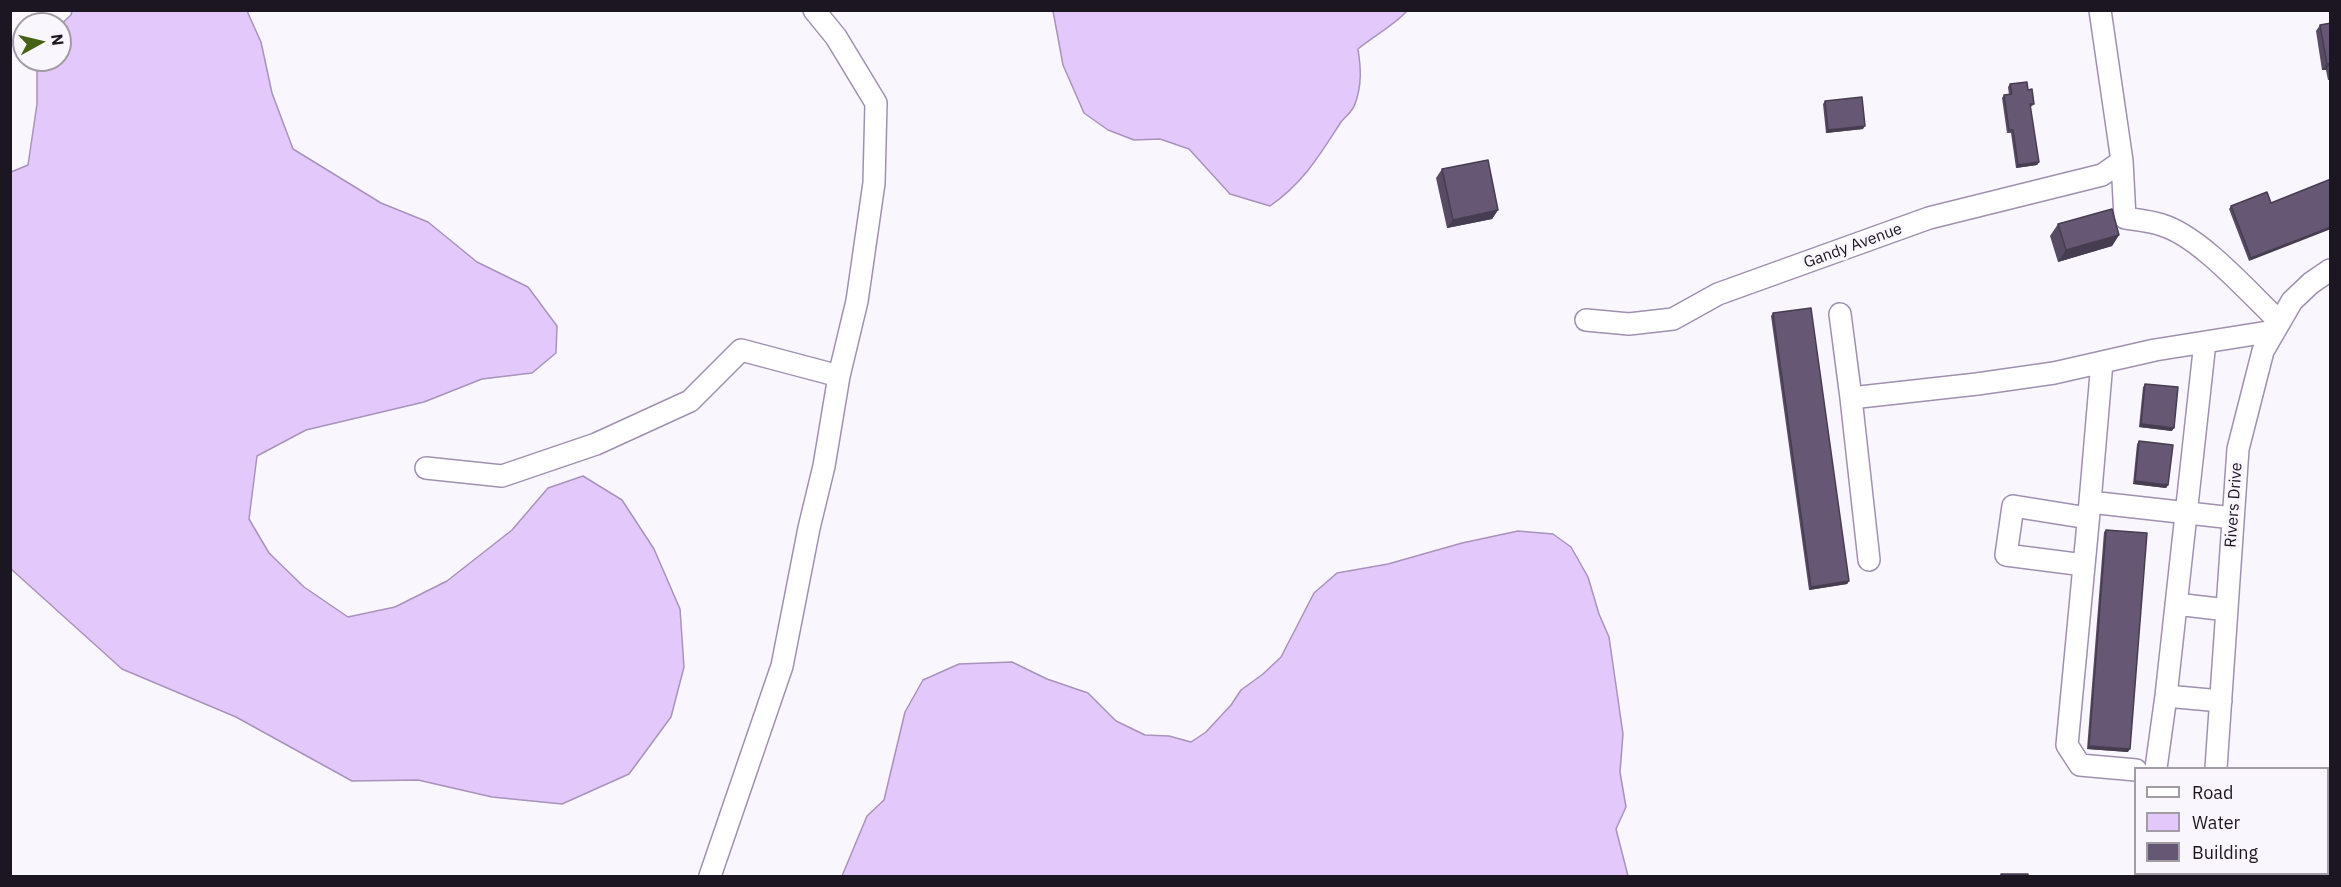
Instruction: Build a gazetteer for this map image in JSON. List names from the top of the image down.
{
  "streets": {
    "street": ["Gandy Avenue", "Rivers Drive"]
  },
  "legend": ["Road", "Water", "Building"],
  "north": "right"
}
